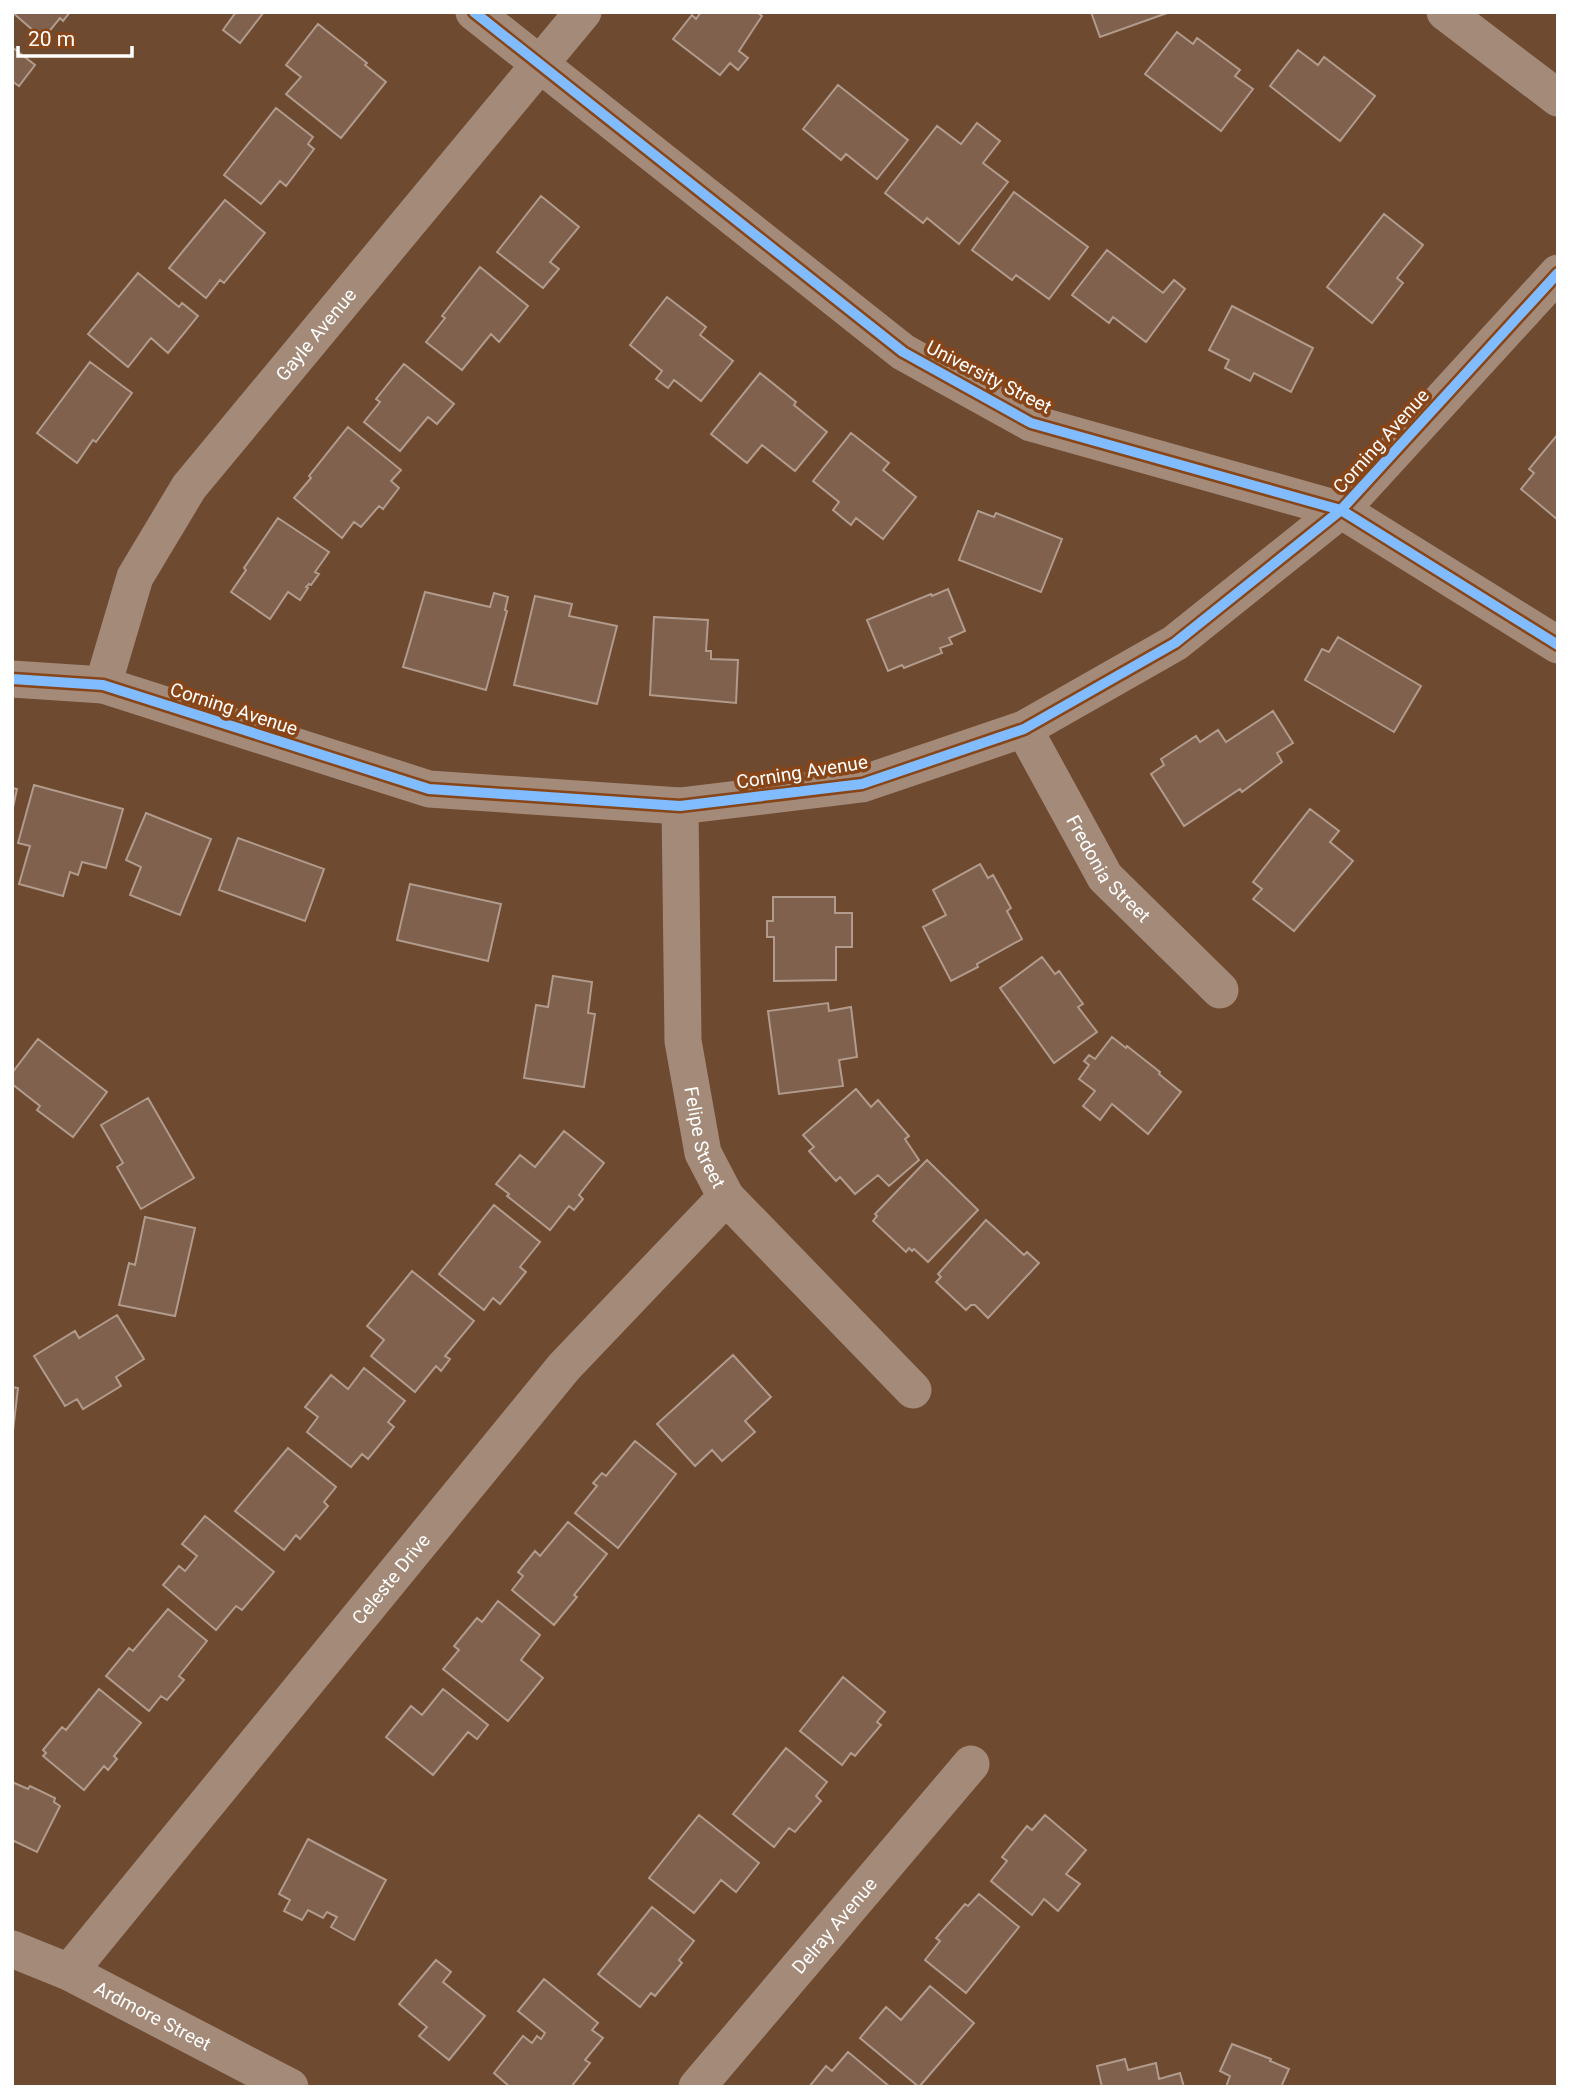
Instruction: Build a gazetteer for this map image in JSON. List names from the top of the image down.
{
  "streets": {
    "street": [
      "Gayle Avenue",
      "University Street",
      "Corning Avenue",
      "Fredonia Street",
      "Felipe Street",
      "Celeste Drive",
      "Delray Avenue",
      "Ardmore Street"
    ]
  },
  "crossings": [
    ["Gayle Avenue", "University Street"],
    ["Gayle Avenue", "Corning Avenue"],
    ["University Street", "Corning Avenue"],
    ["Corning Avenue", "Fredonia Street"],
    ["Corning Avenue", "Felipe Street"],
    ["Felipe Street", "Celeste Drive"],
    ["Celeste Drive", "Ardmore Street"]
  ],
  "scale_bar": "20 m"
}
